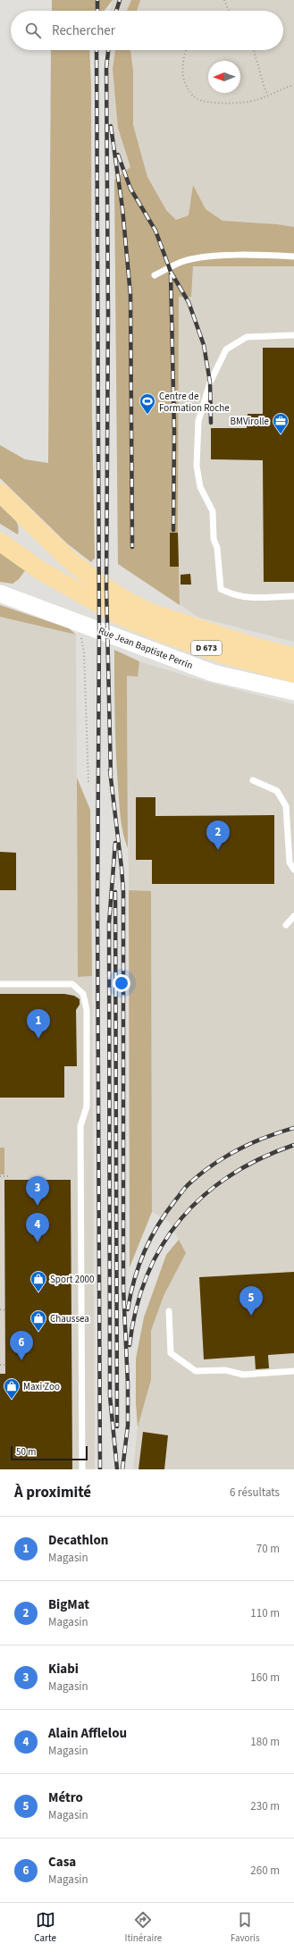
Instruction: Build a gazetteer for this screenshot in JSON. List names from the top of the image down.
{
  "streets": {
    "main road": ["Rue Jean Baptiste Perrin", "D 673"]
  },
  "places": {
    "sports": ["Centre de Formation Roche"],
    "office": ["BMVirolle"],
    "shop": ["Sport 2000", "Chaussea", "Maxi Zoo"]
  },
  "scale_bar": "50 m",
  "north": "left",
  "page": {
    "search": "Rechercher",
    "pins": [
      "2",
      "1",
      "3",
      "4",
      "5",
      "6"
    ],
    "scale": "50 m",
    "heading": ["À proximité", "6 résultats"],
    "list": [
      {
        "mark": "1",
        "name": "Decathlon",
        "note": "Magasin",
        "value": "70 m"
      },
      {
        "mark": "2",
        "name": "BigMat",
        "note": "Magasin",
        "value": "110 m"
      },
      {
        "mark": "3",
        "name": "Kiabi",
        "note": "Magasin",
        "value": "160 m"
      },
      {
        "mark": "4",
        "name": "Alain Afflelou",
        "note": "Magasin",
        "value": "180 m"
      },
      {
        "mark": "5",
        "name": "Métro",
        "note": "Magasin",
        "value": "230 m"
      },
      {
        "mark": "6",
        "name": "Casa",
        "note": "Magasin",
        "value": "260 m"
      }
    ],
    "nav": ["Carte", "Itinéraire", "Favoris"]
  }
}
